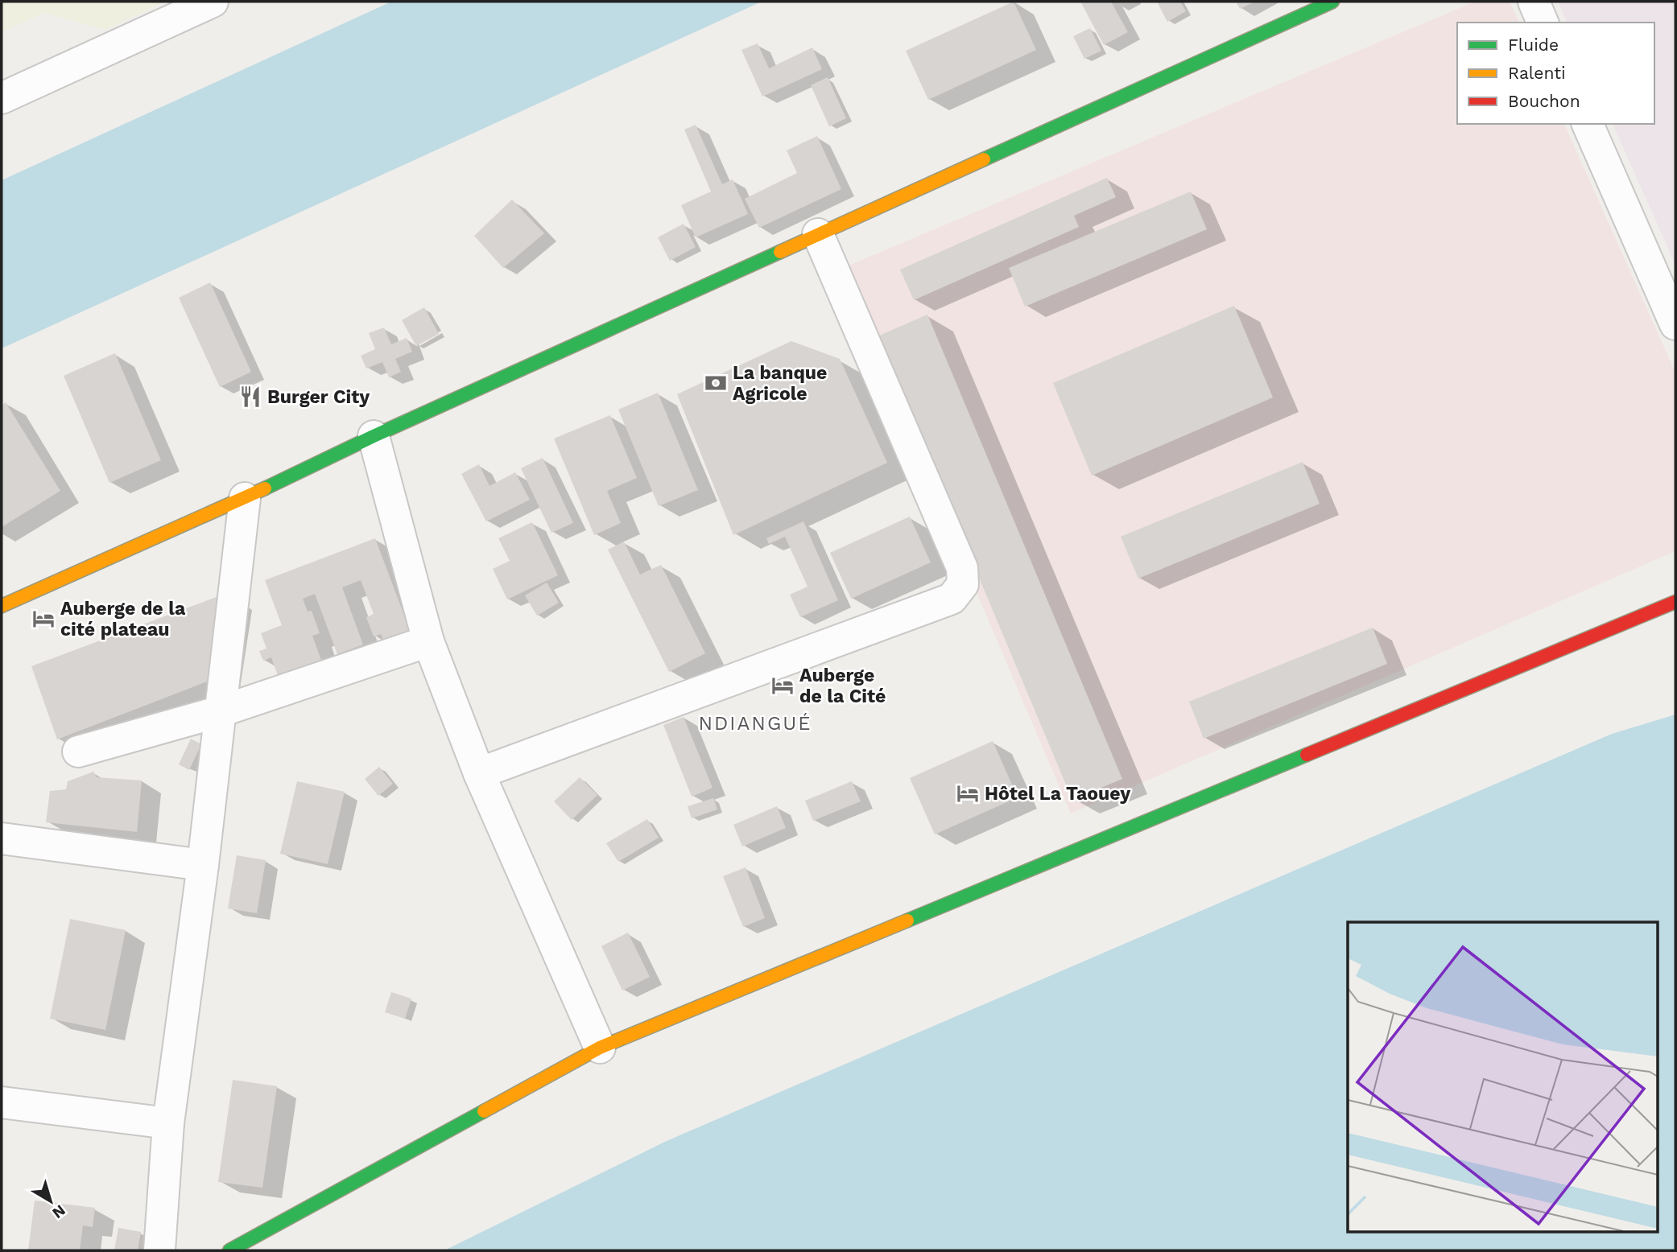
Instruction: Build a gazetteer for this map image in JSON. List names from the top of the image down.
{
  "districts": ["NDIANGUÉ"],
  "places": {
    "bank": ["La banque Agricole"],
    "restaurant": ["Burger City"],
    "hotel": ["Auberge de la cité plateau", "Auberge de la Cité", "Hôtel La Taouey"]
  },
  "legend": ["Fluide", "Ralenti", "Bouchon"],
  "north": "bottom right"
}
